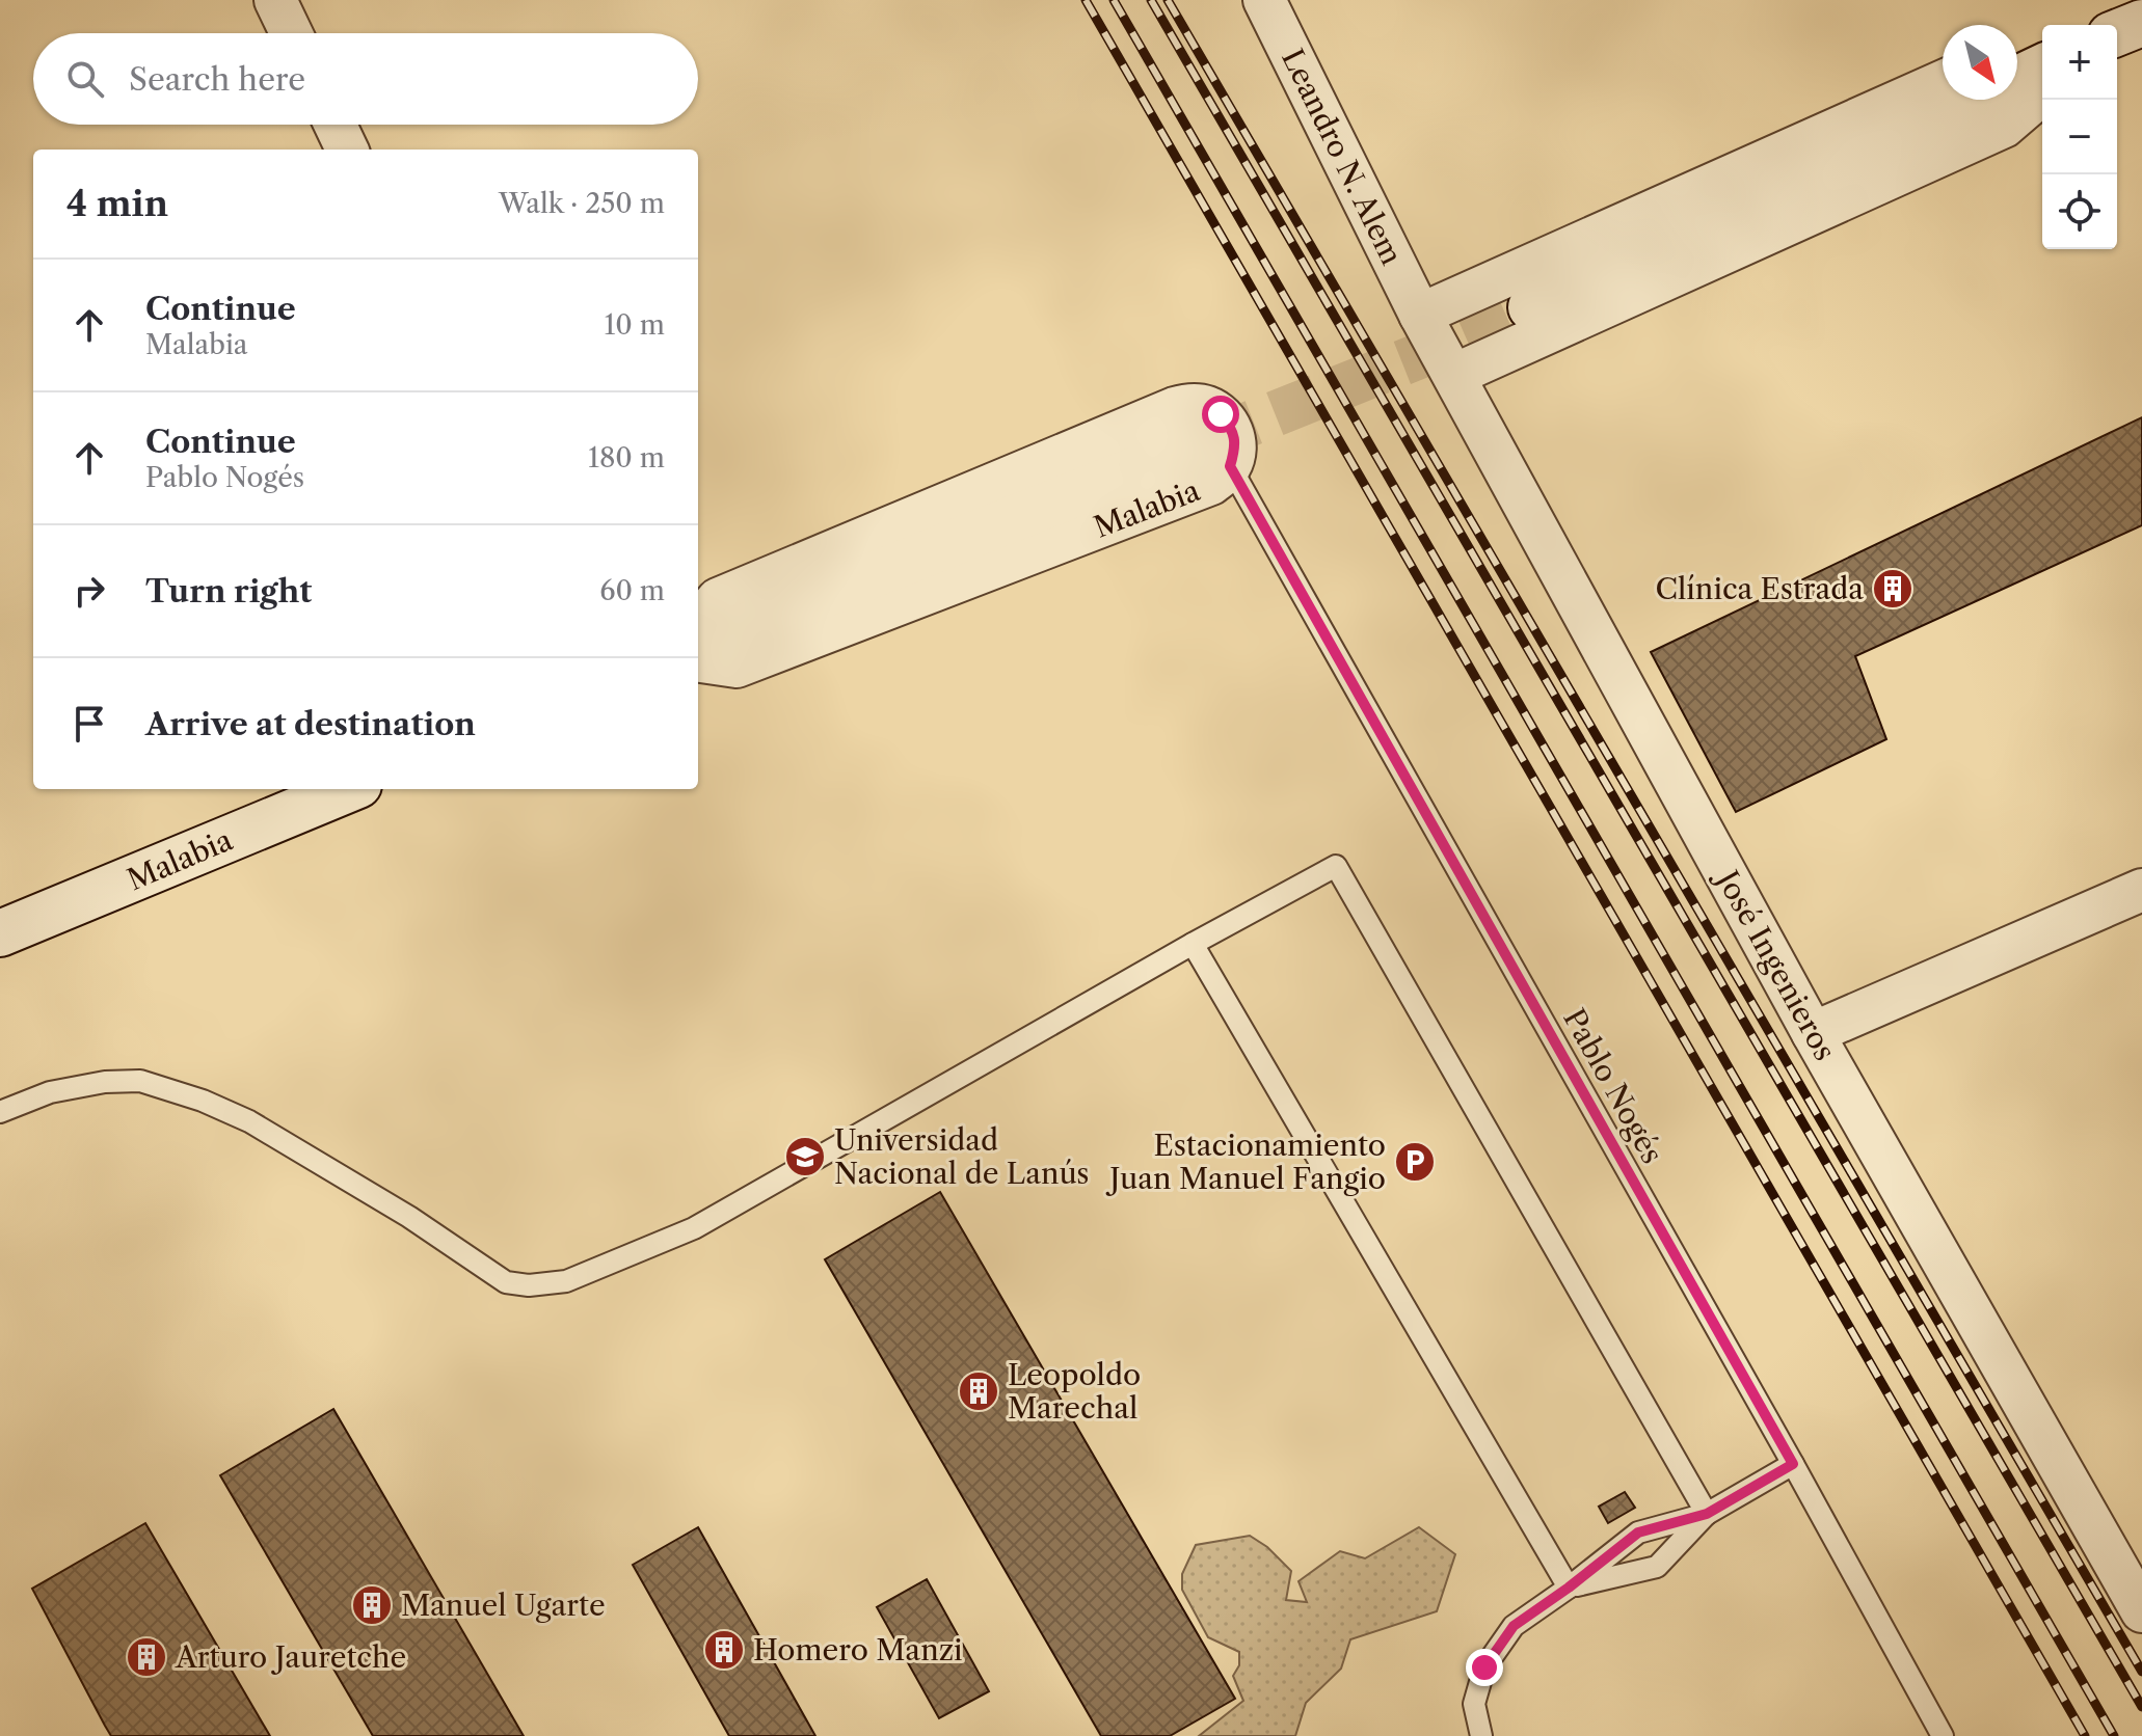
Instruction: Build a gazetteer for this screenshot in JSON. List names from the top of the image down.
{
  "streets": {
    "main road": ["Malabia"],
    "street": ["Leandro N. Alem", "José Ingenieros"],
    "lane": ["Pablo Nogés"]
  },
  "crossings": [
    ["Leandro N. Alem", "José Ingenieros"],
    ["Malabia", "Pablo Nogés"]
  ],
  "places": {
    "building": [
      "Clínica Estrada",
      "Leopoldo Marechal",
      "Manuel Ugarte",
      "Homero Manzi",
      "Arturo Jauretche"
    ],
    "school or university": ["Universidad Nacional de Lanús"],
    "parking": ["Estacionamiento Juan Manuel Fangio"]
  },
  "north": "bottom right",
  "page": {
    "map_buttons": ["+", "−"],
    "search": "Search here",
    "heading": ["4 min", "Walk · 250 m"],
    "list": [
      ["Continue", "Malabia", "10 m"],
      ["Continue", "Pablo Nogés", "180 m"],
      ["Turn right", "60 m"],
      "Arrive at destination"
    ]
  }
}
